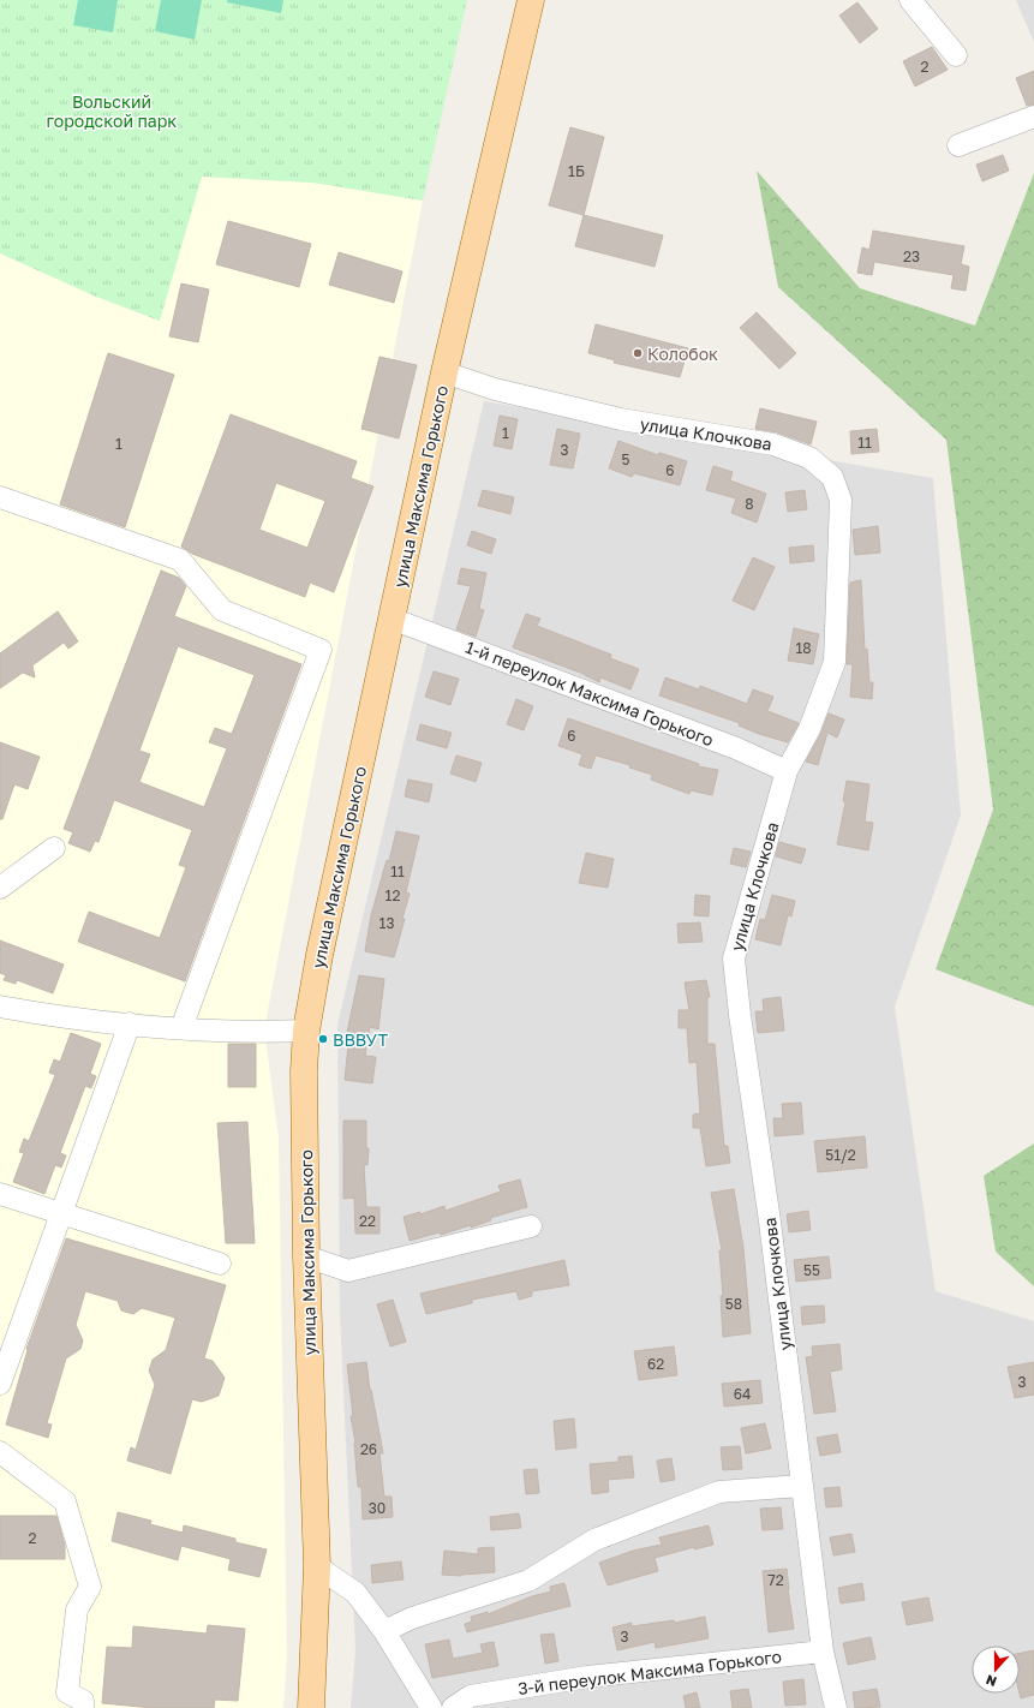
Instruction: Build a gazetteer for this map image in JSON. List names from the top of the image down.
{
  "streets": {
    "main road": ["улица Максима Горького"],
    "street": ["улица Клочкова", "1-й переулок Максима Горького", "3-й переулок Максима Горького"]
  },
  "crossings": [
    ["улица Клочкова", "улица Максима Горького"],
    ["улица Клочкова", "1-й переулок Максима Горького"],
    ["улица Клочкова", "3-й переулок Максима Горького"],
    ["улица Максима Горького", "1-й переулок Максима Горького"]
  ],
  "parks": ["Вольский городской парк"],
  "places": ["Колобок", "ВВВУТ"],
  "house_numbers": [
    "2",
    "1Б",
    "23",
    "1",
    "11",
    "1",
    "3",
    "5",
    "6",
    "8",
    "18",
    "6",
    "11",
    "12",
    "13",
    "51/2",
    "22",
    "55",
    "58",
    "62",
    "3",
    "64",
    "26",
    "30",
    "2",
    "72",
    "3"
  ],
  "north": "bottom"
}
